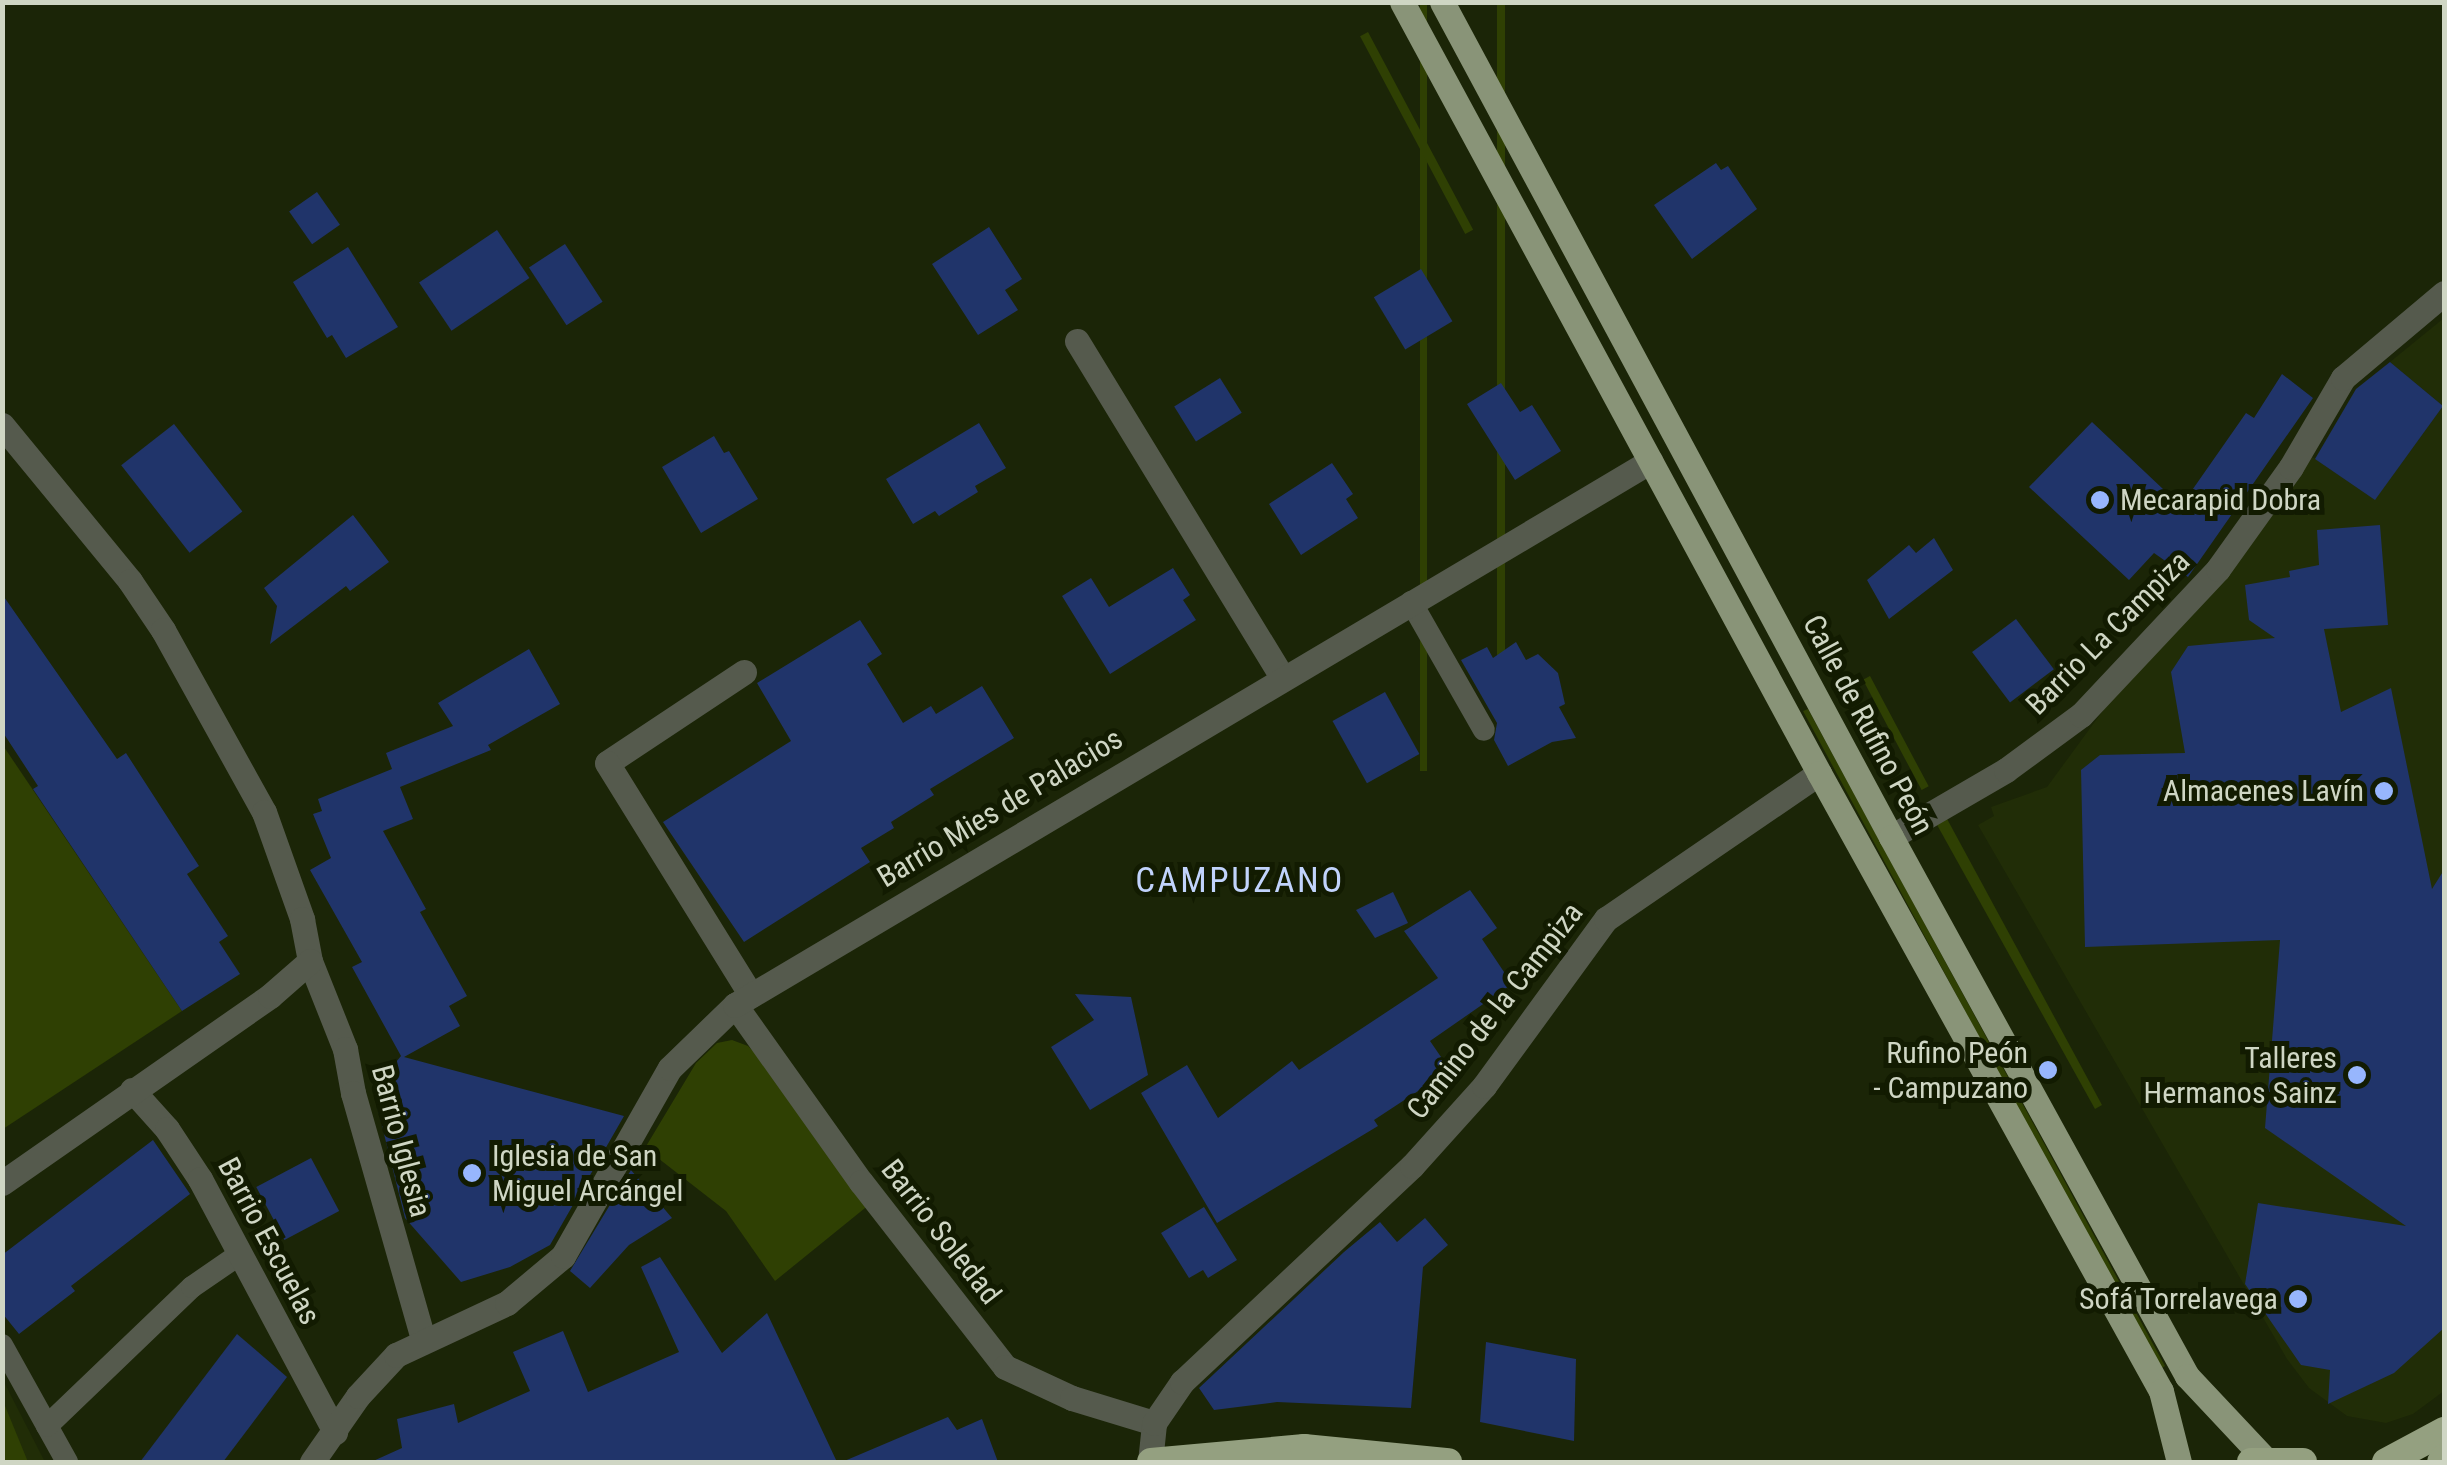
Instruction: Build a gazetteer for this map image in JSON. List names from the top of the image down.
{
  "streets": {
    "main road": ["Calle de Rufino Peón"],
    "street": [
      "Barrio La Campiza",
      "Barrio Mies de Palacios",
      "Camino de la Campiza",
      "Barrio Iglesia",
      "Barrio Soledad",
      "Barrio Escuelas"
    ]
  },
  "crossings": [
    ["Barrio La Campiza", "Calle de Rufino Peón"],
    ["Barrio Mies de Palacios", "Barrio Iglesia"],
    ["Barrio Mies de Palacios", "Barrio Soledad"],
    ["Barrio Mies de Palacios", "Barrio Escuelas"],
    ["Camino de la Campiza", "Barrio Soledad"]
  ],
  "districts": ["CAMPUZANO"],
  "places": [
    "Mecarapid Dobra",
    "Almacenes Lavín",
    "Rufino Peón - Campuzano",
    "Talleres Hermanos Sainz",
    "Iglesia de San Miguel Arcángel",
    "Sofá Torrelavega"
  ]
}
